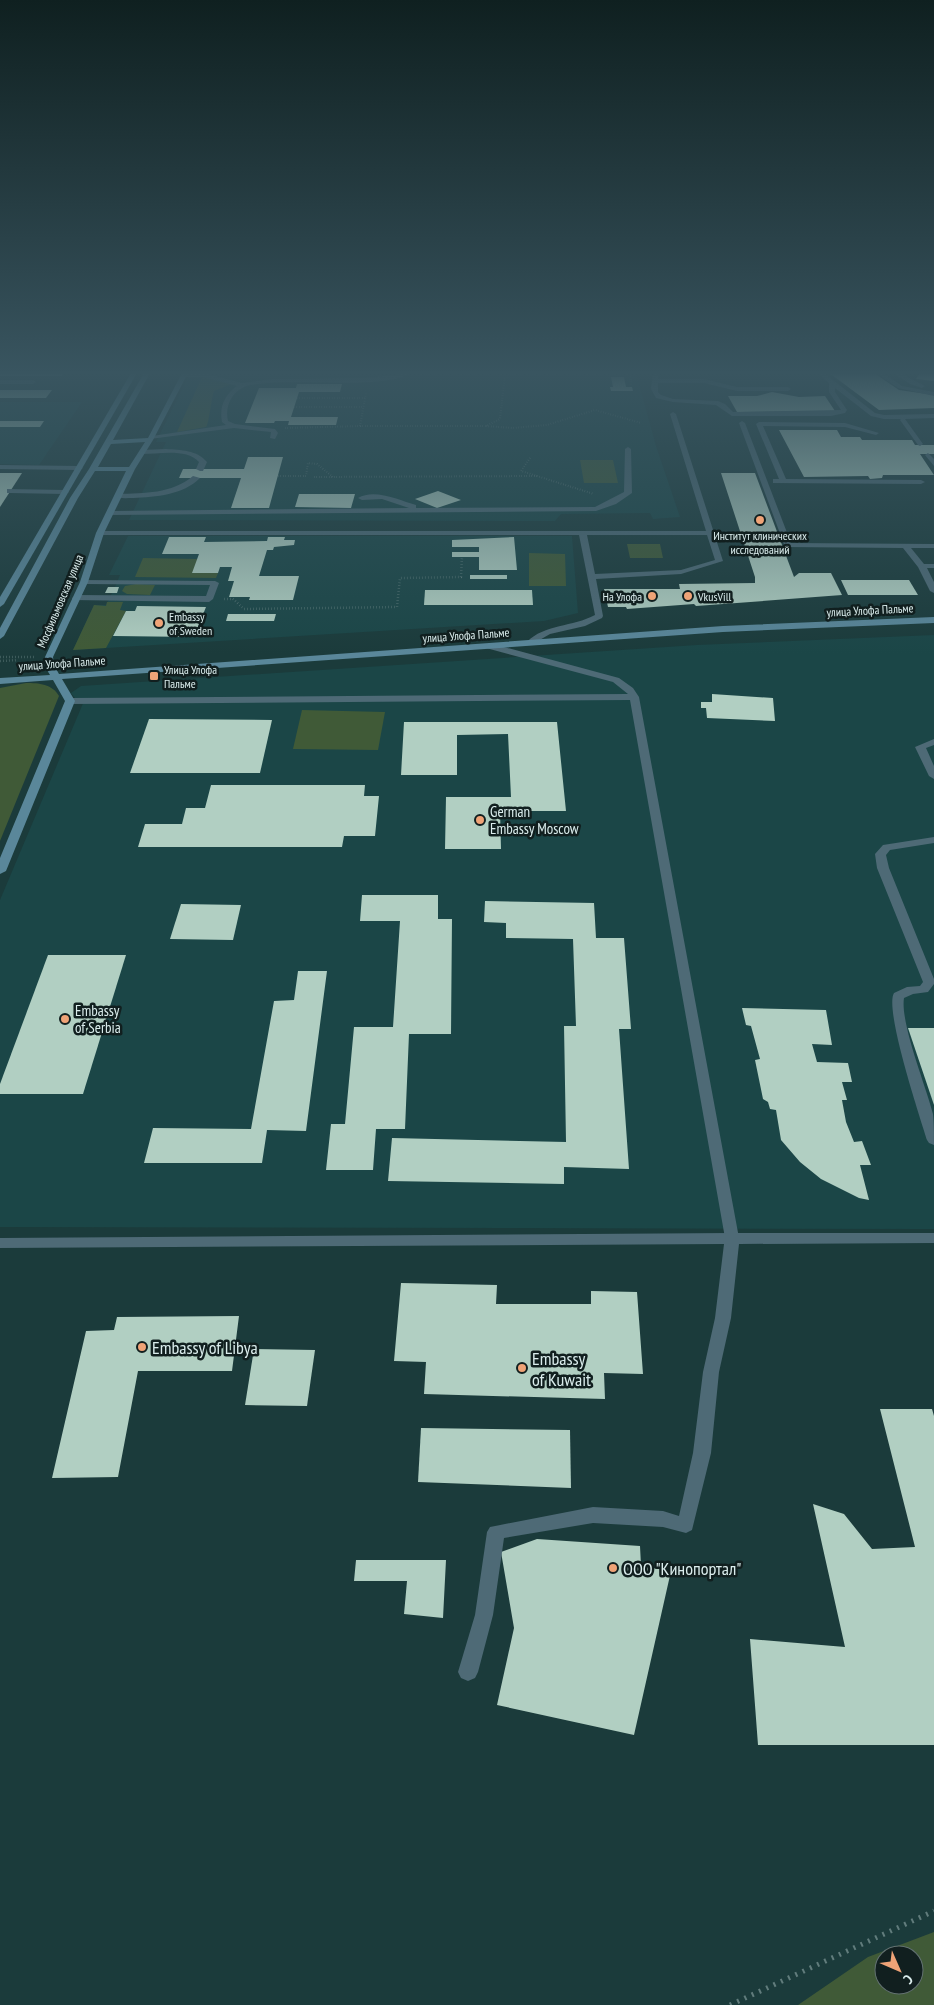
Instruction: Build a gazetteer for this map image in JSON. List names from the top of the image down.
{
  "streets": {
    "street": ["Мосфильмовская улица", "улица Улофа Пальме"]
  },
  "crossings": [
    ["Мосфильмовская улица", "улица Улофа Пальме"]
  ],
  "places": {
    "other": [
      "Институт клинических исследований",
      "На Улофа",
      "VkusVill",
      "Embassy of Sweden",
      "German Embassy Moscow",
      "Embassy of Serbia",
      "Embassy of Libya",
      "Embassy of Kuwait",
      "ООО \"Кинопортал\""
    ],
    "transit": ["Улица Улофа Пальме"]
  },
  "north": "bottom right"
}
